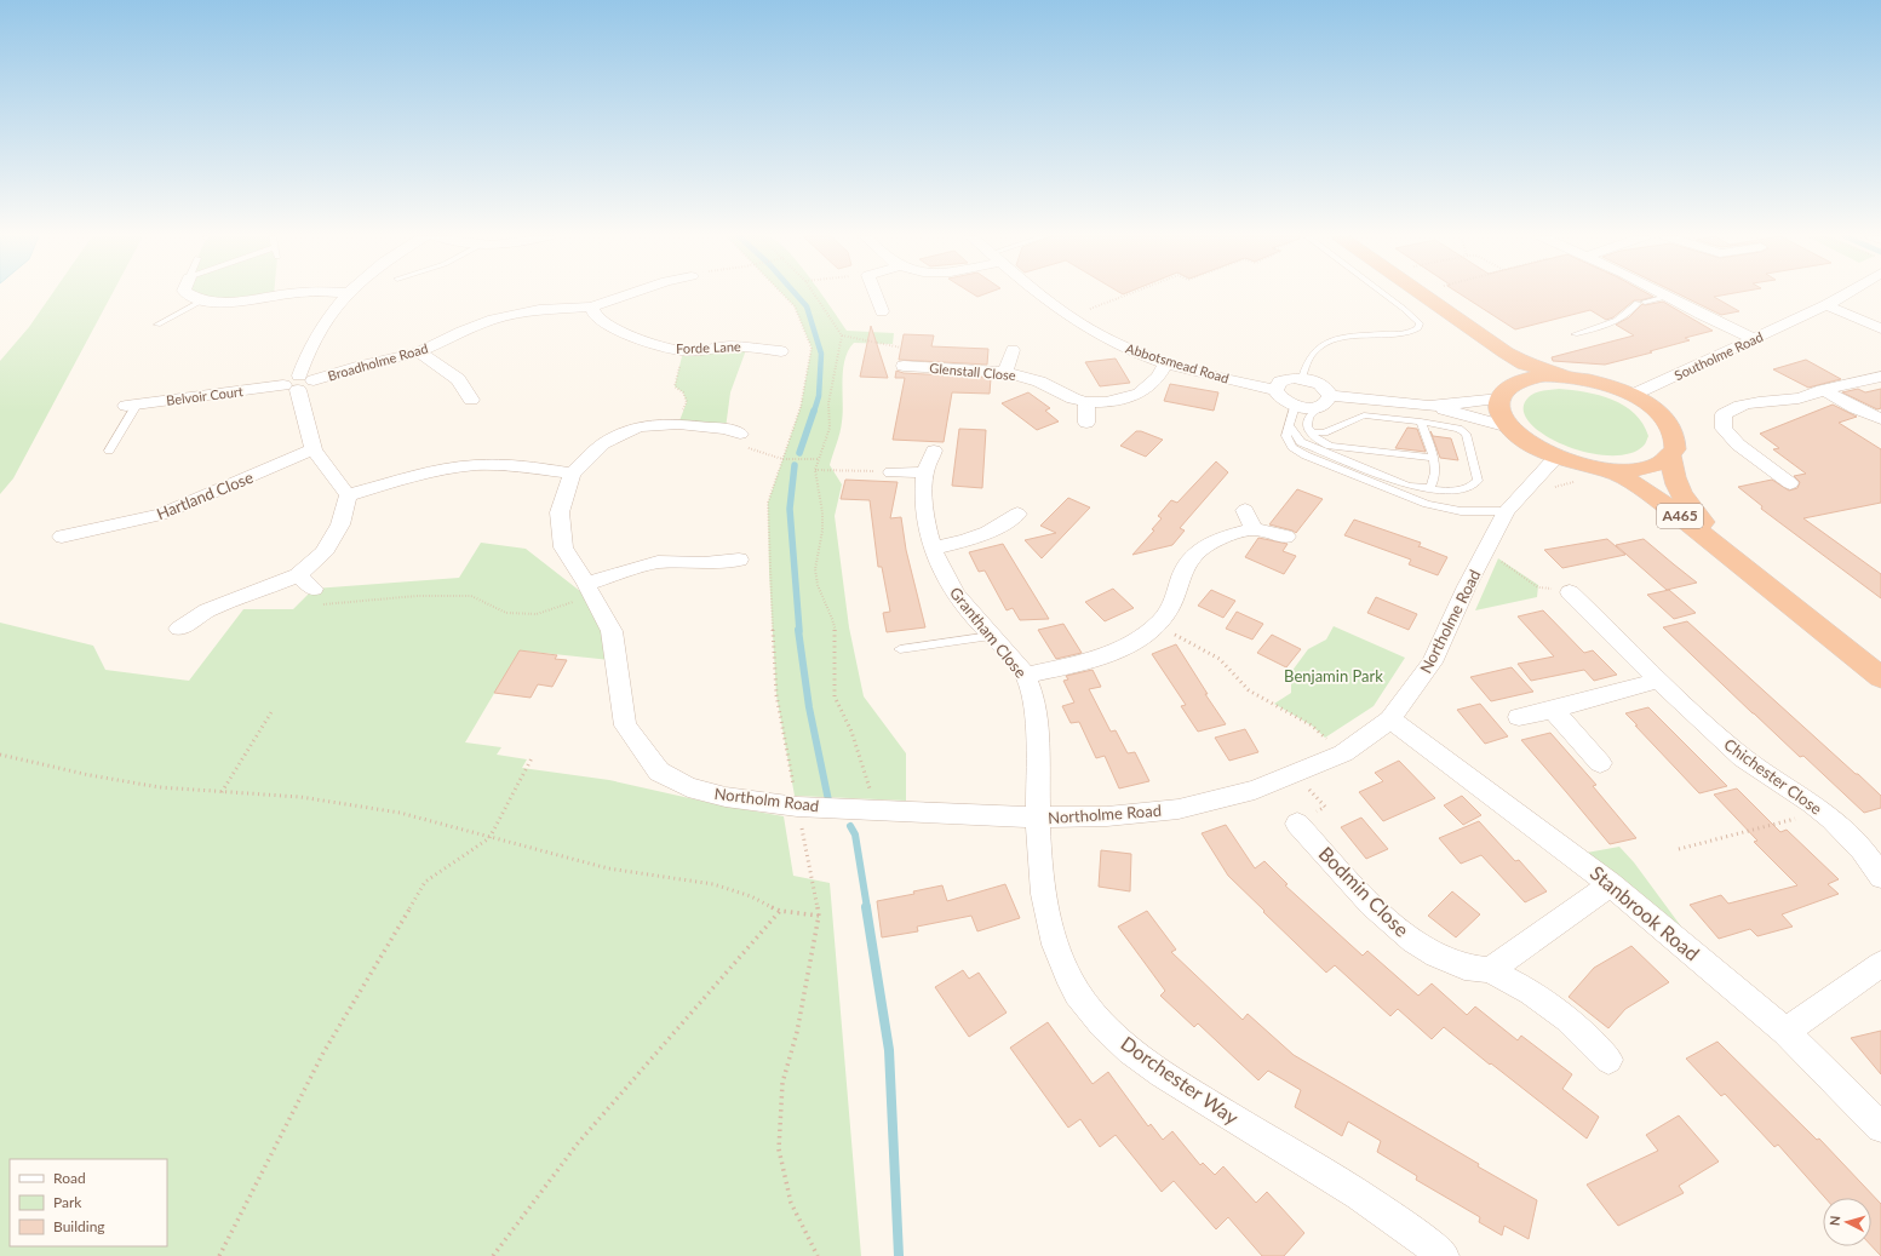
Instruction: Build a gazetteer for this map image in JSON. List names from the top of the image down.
{
  "streets": {
    "highway": ["A465"],
    "street": [
      "Forde Lane",
      "Southolme Road",
      "Broadholme Road",
      "Abbotsmead Road",
      "Glenstall Close",
      "Belvoir Court",
      "Hartland Close",
      "Northolme Road",
      "Grantham Close",
      "Chichester Close",
      "Northolm Road",
      "Bodmin Close",
      "Stanbrook Road",
      "Dorchester Way"
    ]
  },
  "crossings": [
    ["Forde Lane", "Broadholme Road"],
    ["Broadholme Road", "Belvoir Court"],
    ["Abbotsmead Road", "Glenstall Close"],
    ["Northolme Road", "Grantham Close"],
    ["Northolme Road", "Northolm Road"],
    ["Northolme Road", "Stanbrook Road"],
    ["Northolme Road", "Dorchester Way"],
    ["Grantham Close", "Northolm Road"],
    ["Grantham Close", "Dorchester Way"],
    ["Northolm Road", "Dorchester Way"]
  ],
  "parks": ["Benjamin Park"],
  "legend": ["Road", "Park", "Building"],
  "north": "left"
}
